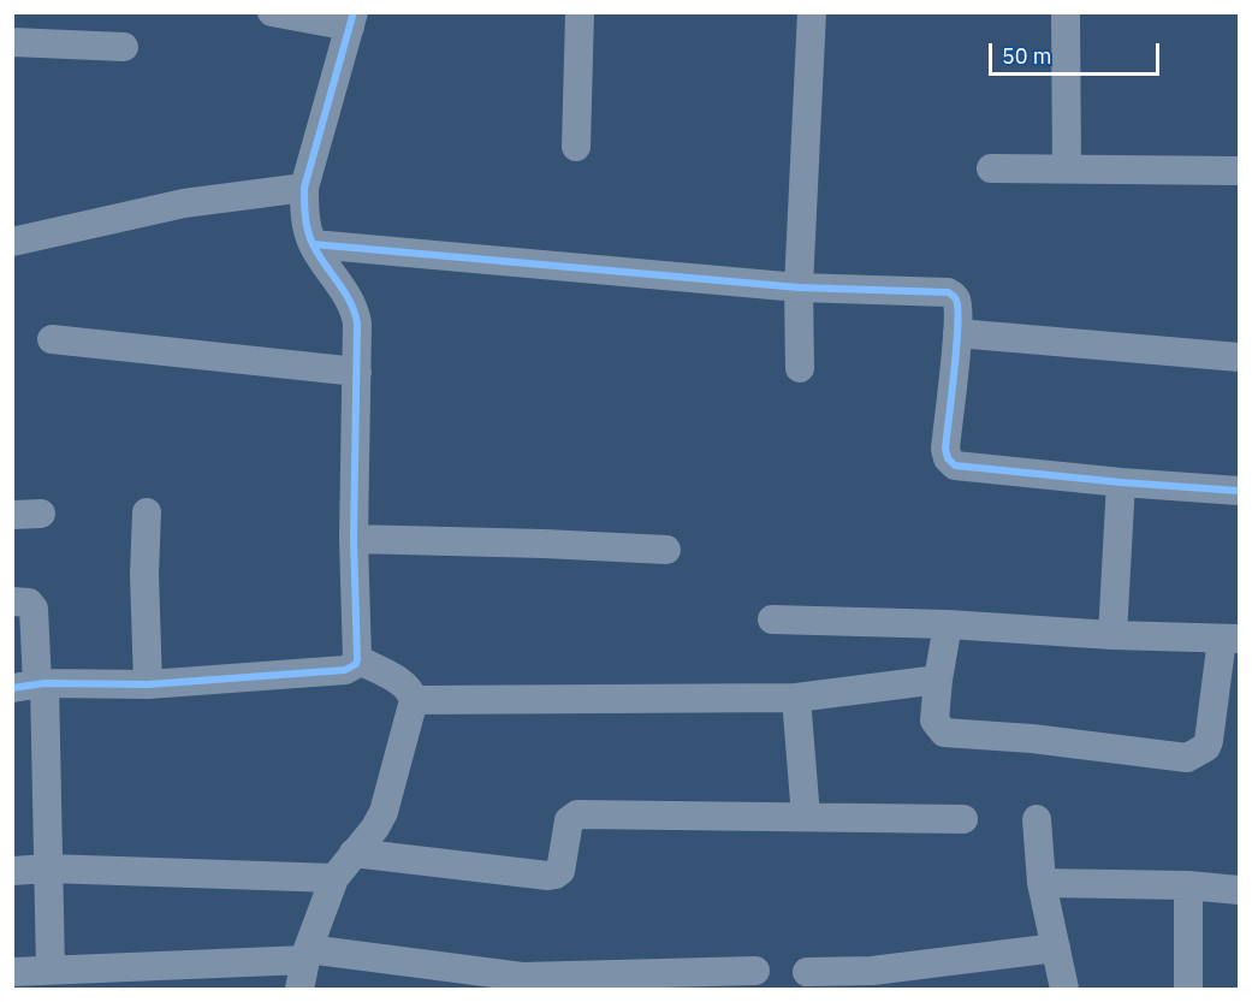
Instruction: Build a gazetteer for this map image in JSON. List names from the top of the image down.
{
  "scale_bar": "50 m"
}
